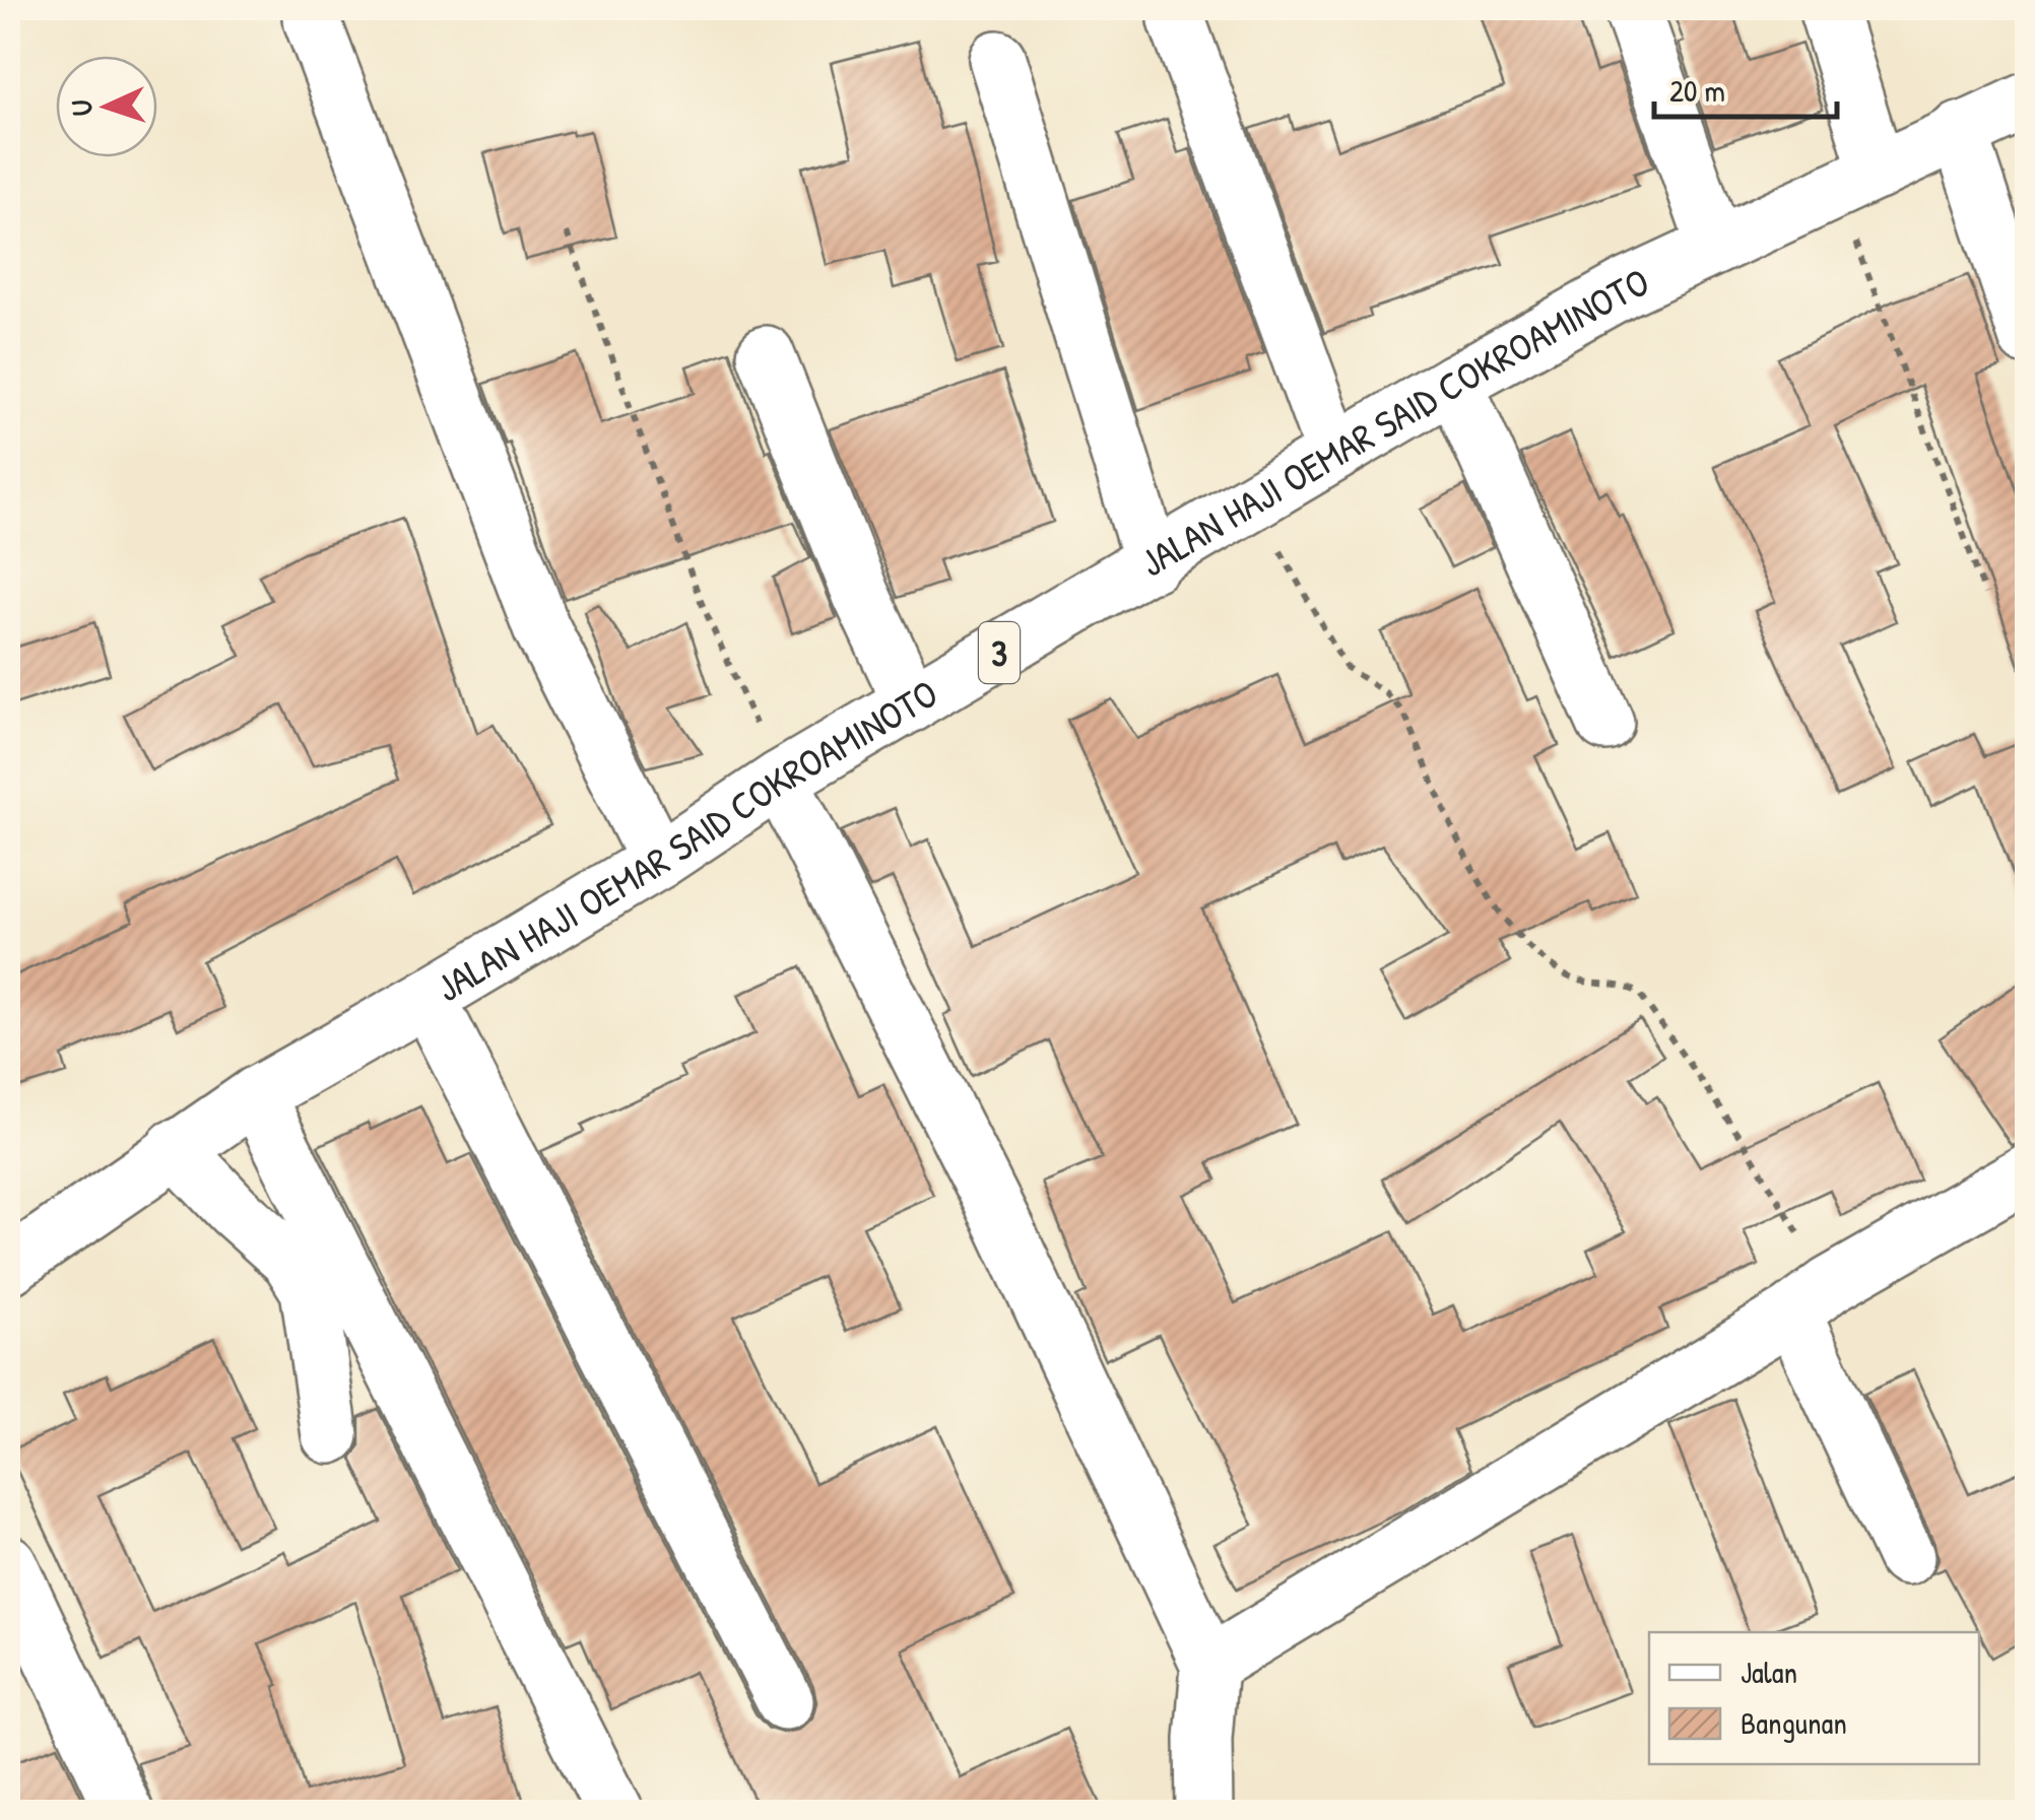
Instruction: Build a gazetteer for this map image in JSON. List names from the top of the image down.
{
  "streets": {
    "main road": ["JALAN HAJI OEMAR SAID COKROAMINOTO", "3"]
  },
  "legend": ["Jalan", "Bangunan"],
  "scale_bar": "20 m",
  "north": "left"
}
